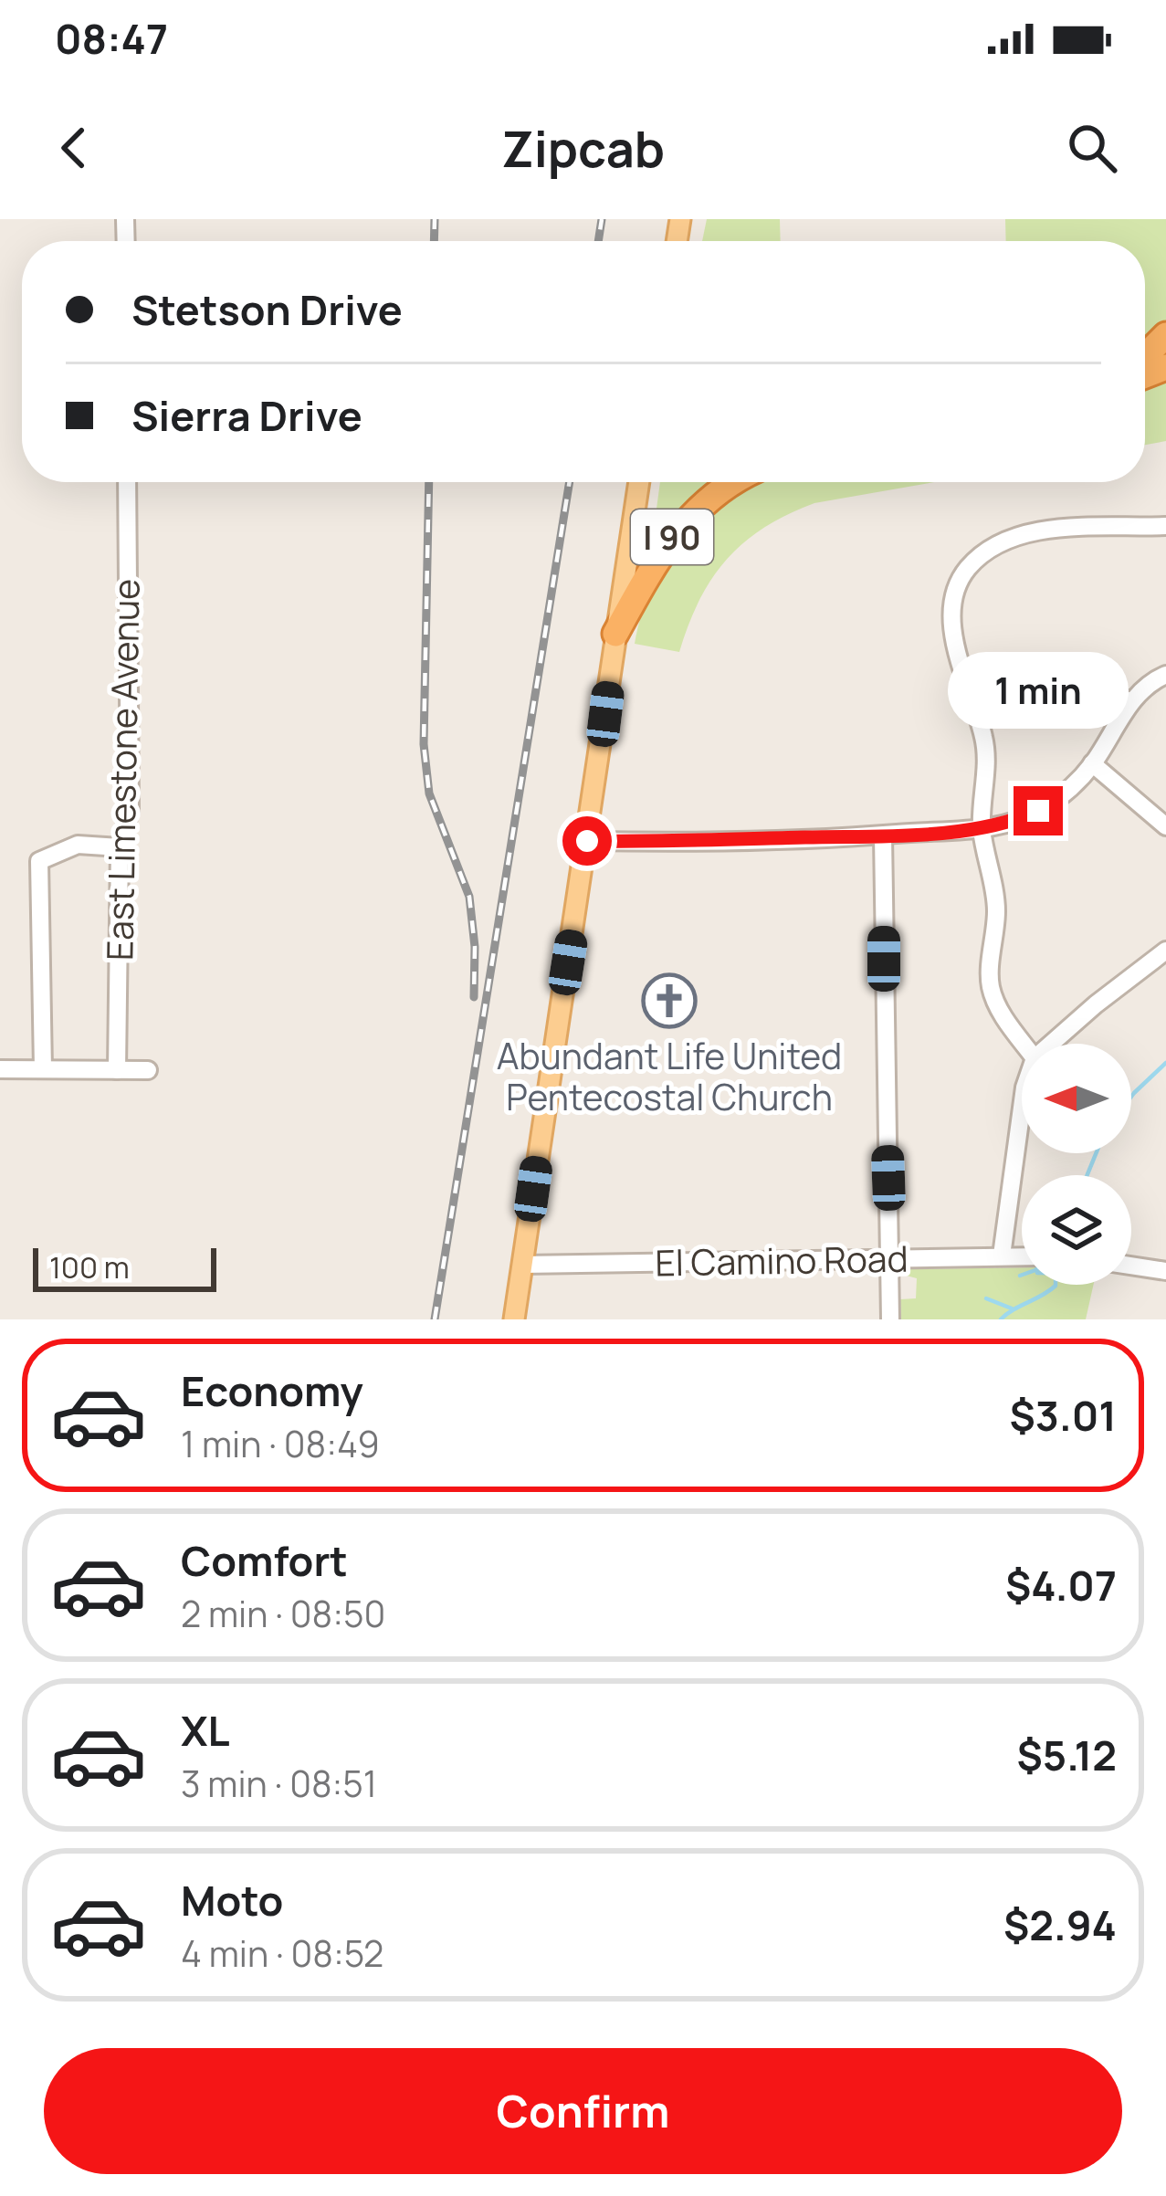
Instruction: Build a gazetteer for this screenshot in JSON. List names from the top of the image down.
{
  "streets": {
    "highway": ["I 90"],
    "street": ["East Limestone Avenue", "El Camino Road"]
  },
  "places": {
    "church": ["Abundant Life United Pentecostal Church"]
  },
  "scale_bar": "100 m",
  "north": "left",
  "page": {
    "status": "08:47",
    "header": "Zipcab",
    "banner": ["Stetson Drive", "Sierra Drive"],
    "bubble": "1 min",
    "scale": "100 m",
    "list": [
      {
        "name": "Economy",
        "note": "1 min · 08:49",
        "value": "$3.01"
      },
      {
        "name": "Comfort",
        "note": "2 min · 08:50",
        "value": "$4.07"
      },
      {
        "name": "XL",
        "note": "3 min · 08:51",
        "value": "$5.12"
      },
      {
        "name": "Moto",
        "note": "4 min · 08:52",
        "value": "$2.94"
      }
    ],
    "buttons": "Confirm"
  }
}
